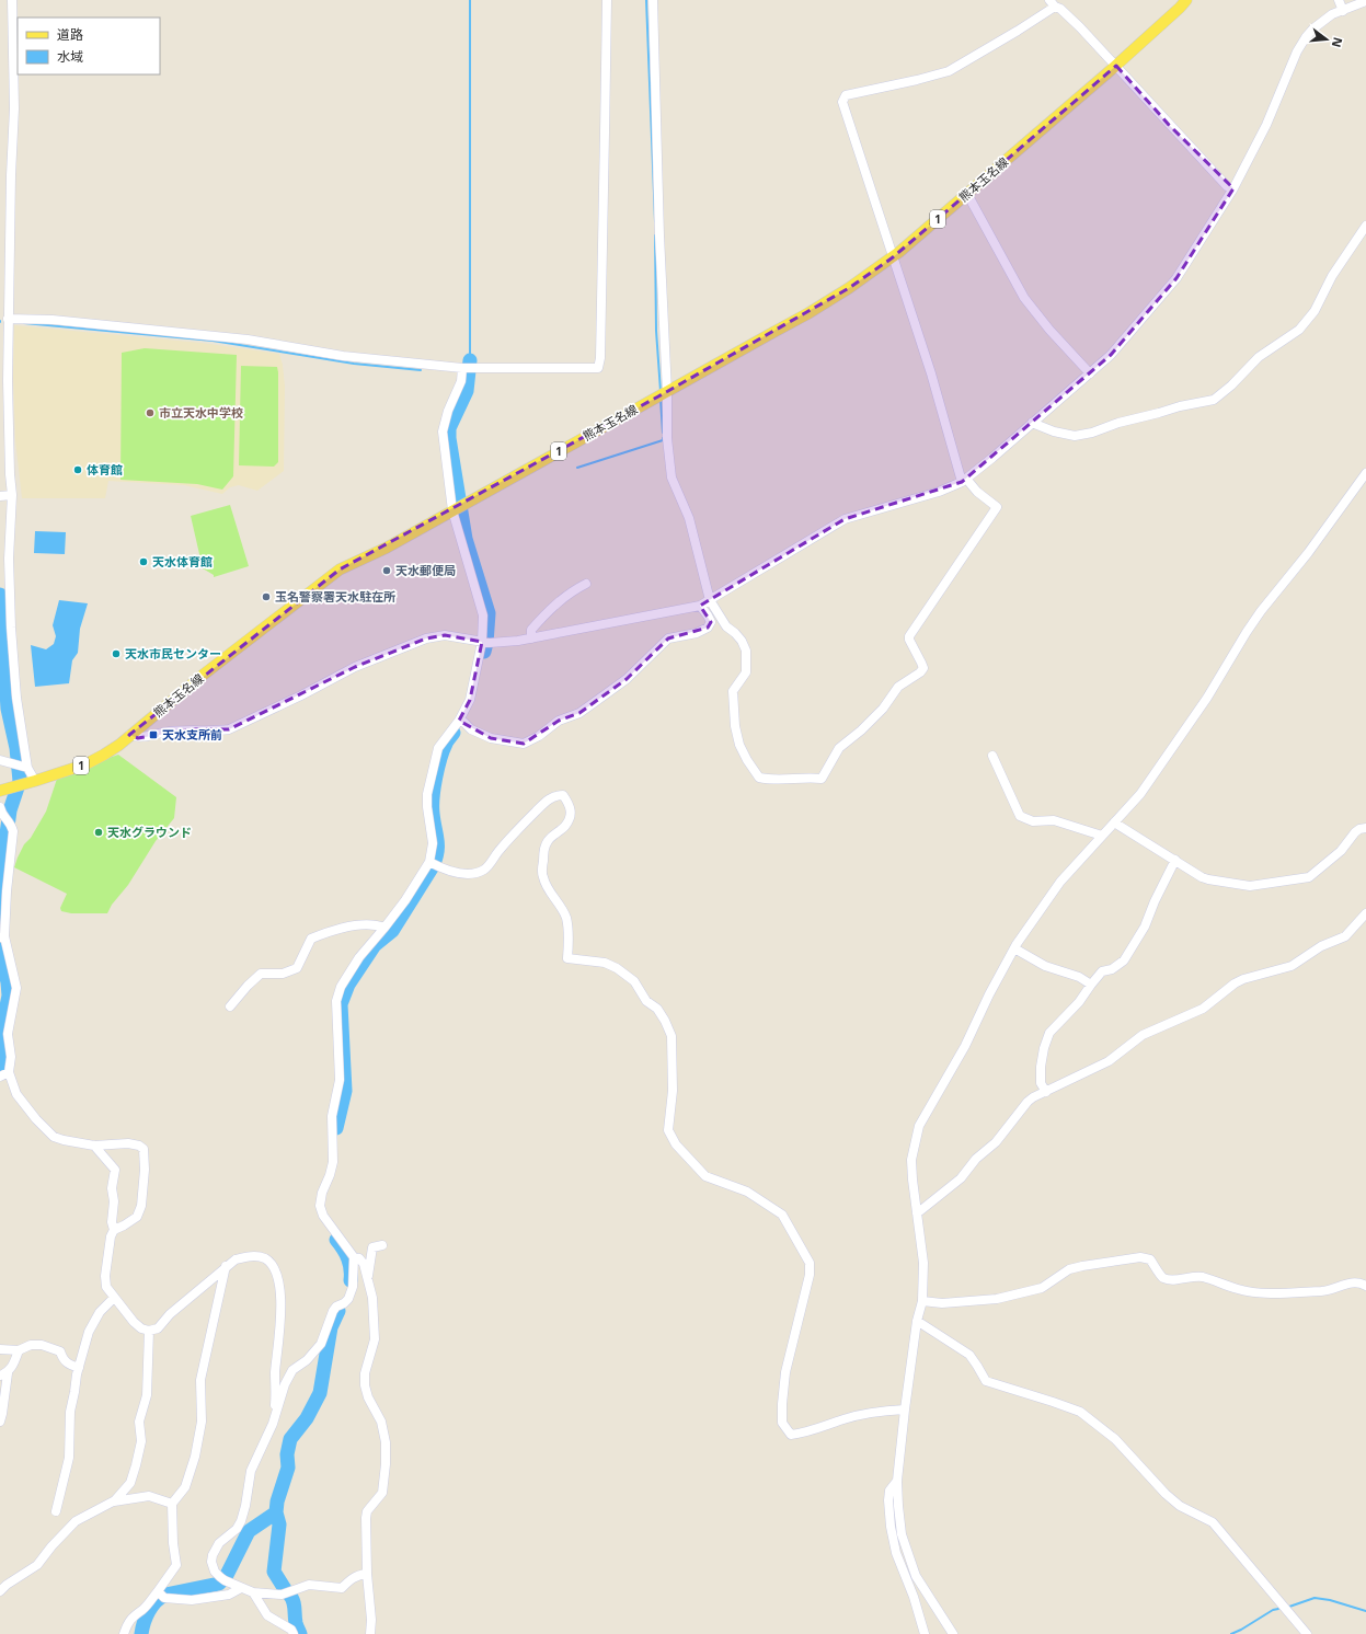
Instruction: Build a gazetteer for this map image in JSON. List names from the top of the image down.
{
  "streets": {
    "main road": ["熊本玉名線", "1"]
  },
  "places": {
    "other": [
      "市立天水中学校",
      "体育館",
      "天水体育館",
      "天水郵便局",
      "玉名警察署天水駐在所",
      "天水市民センター",
      "天水グラウンド"
    ],
    "transit": ["天水支所前"]
  },
  "legend": ["道路", "水域"],
  "north": "right"
}
